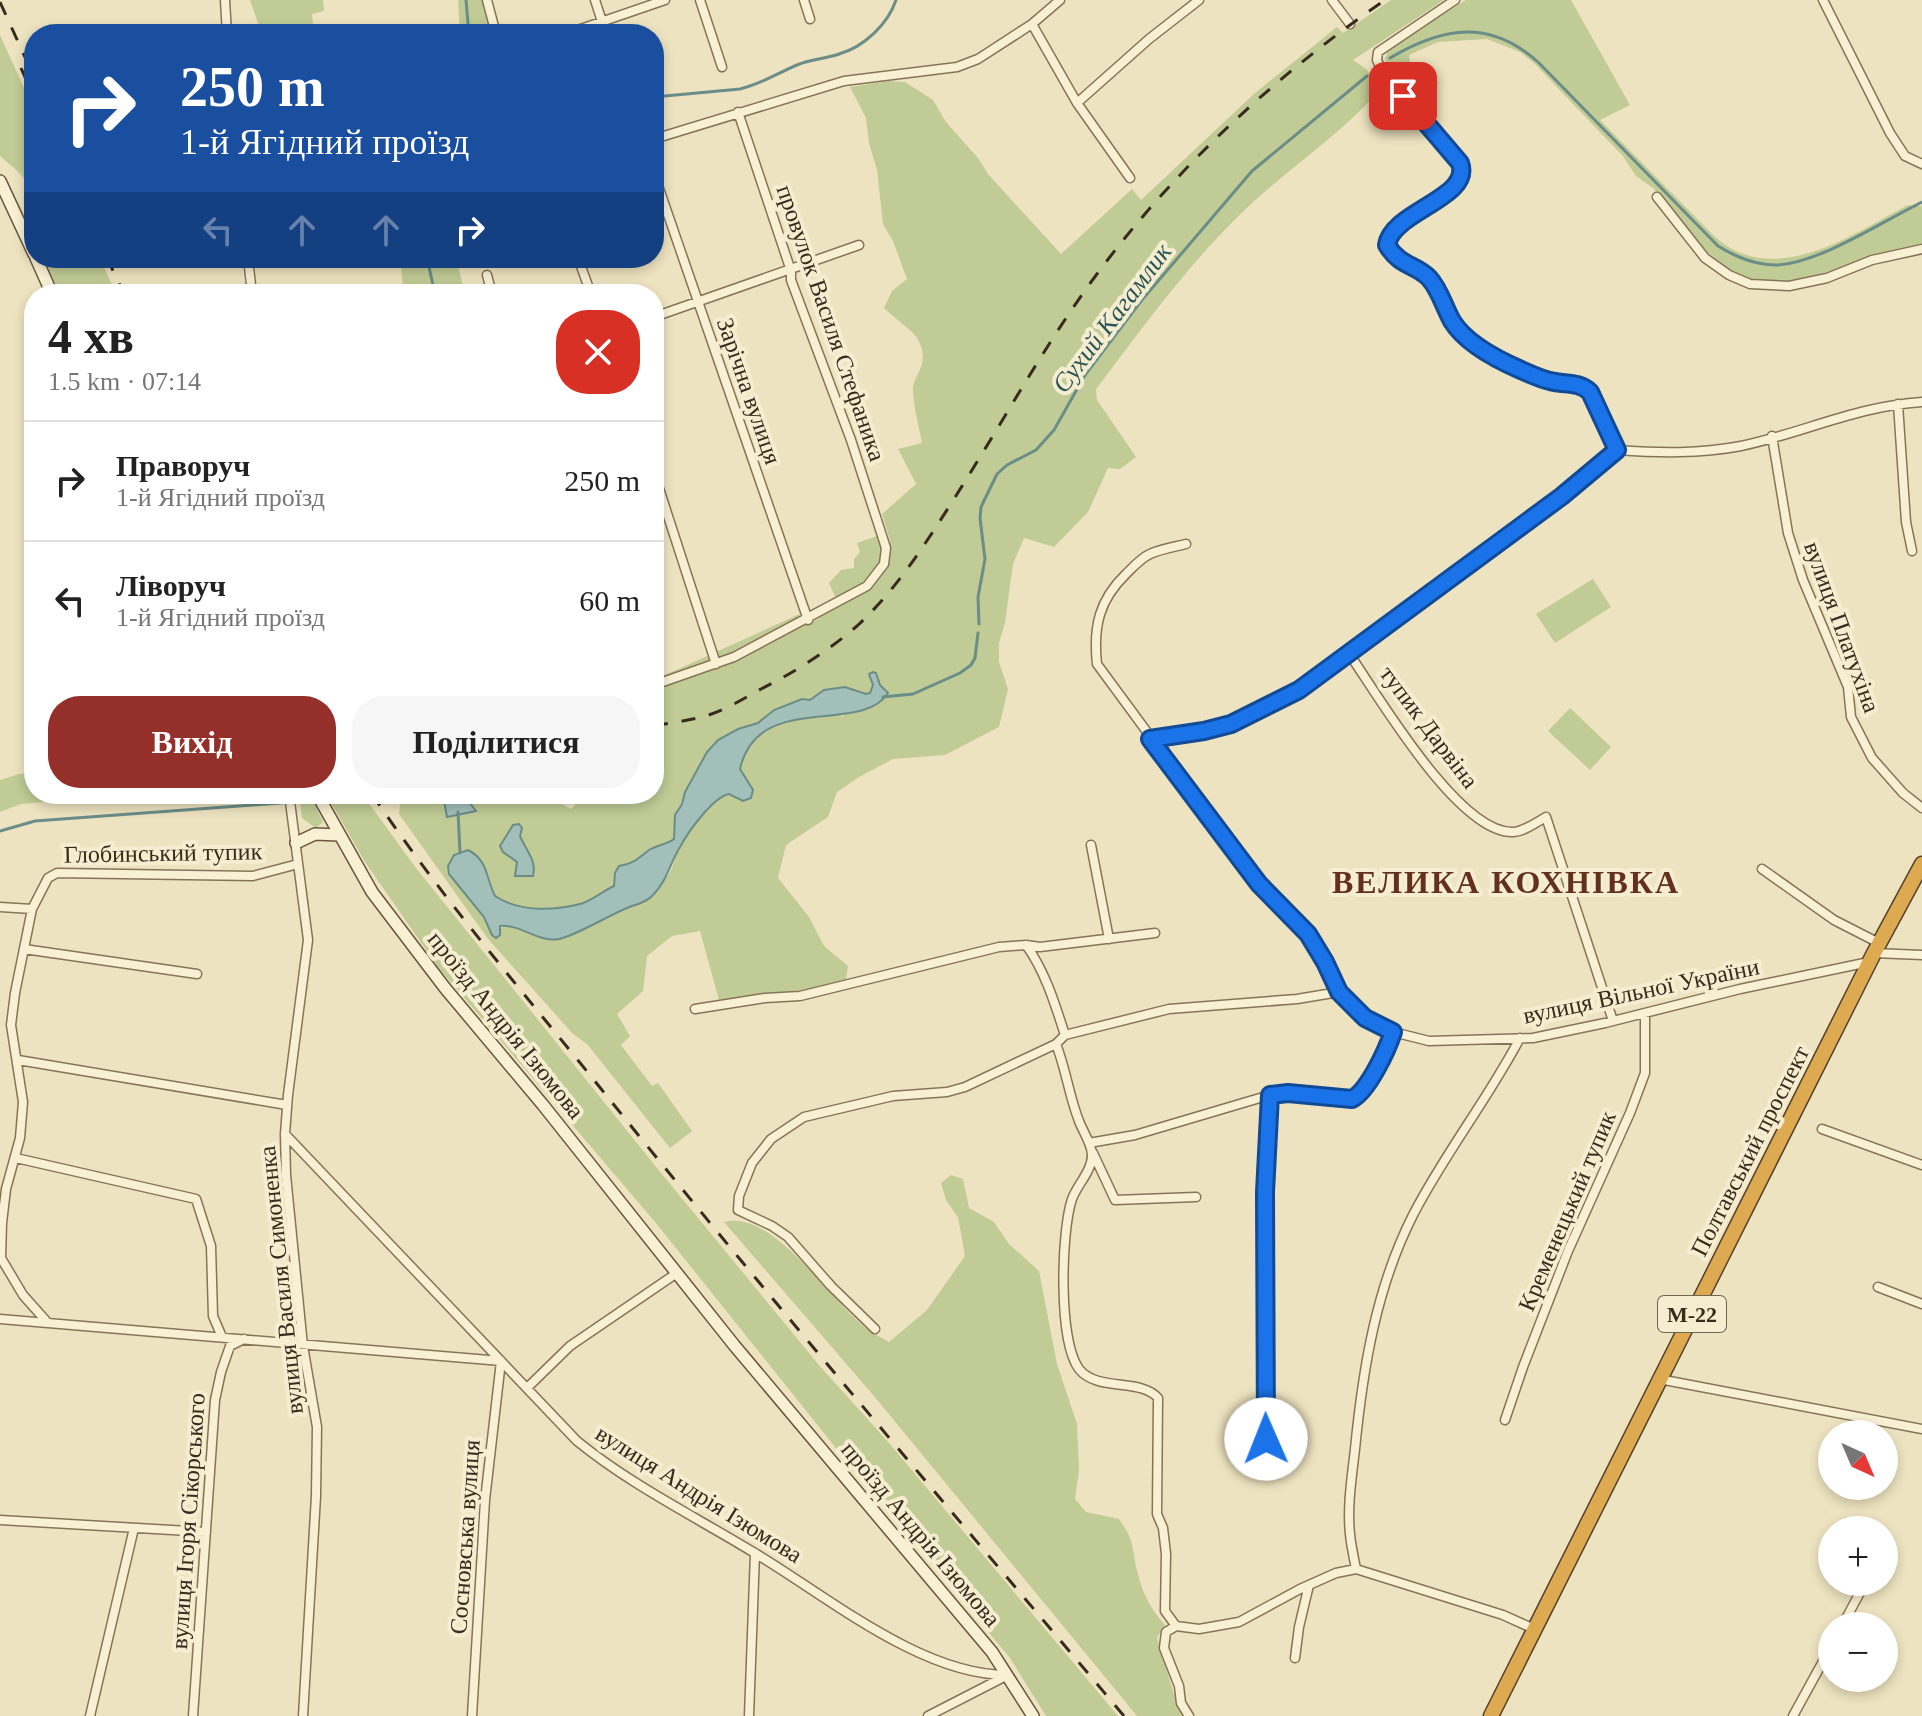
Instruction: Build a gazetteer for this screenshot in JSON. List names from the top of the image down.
{
  "streets": {
    "highway": ["Полтавський проспект", "М-22"],
    "street": [
      "провулок Василя Стефаника",
      "Зарічна вулиця",
      "вулиця Платухіна",
      "тупик Дарвіна",
      "Глобинський тупик",
      "вулиця Вільної України",
      "проїзд Андрія Ізюмова",
      "Кременецький тупик",
      "вулиця Василя Симоненка",
      "вулиця Андрія Ізюмова",
      "вулиця Ігоря Сікорського",
      "Сосновська вулиця"
    ]
  },
  "crossings": [
    ["провулок Василя Стефаника", "Зарічна вулиця"],
    ["тупик Дарвіна", "вулиця Вільної України"],
    ["Глобинський тупик", "вулиця Василя Симоненка"],
    ["вулиця Вільної України", "Полтавський проспект"],
    ["вулиця Вільної України", "Кременецький тупик"],
    ["проїзд Андрія Ізюмова", "вулиця Андрія Ізюмова"],
    ["вулиця Василя Симоненка", "вулиця Андрія Ізюмова"],
    ["вулиця Андрія Ізюмова", "Сосновська вулиця"]
  ],
  "districts": ["ВЕЛИКА КОХНІВКА"],
  "water": ["Сухий Кагамлик"],
  "north": "bottom right",
  "page": {
    "turn": ["250 m", "1-й Ягідний проїзд"],
    "heading": ["4 хв", "1.5 km · 07:14"],
    "list": [
      {
        "name": "Праворуч",
        "note": "1-й Ягідний проїзд",
        "value": "250 m"
      },
      {
        "name": "Ліворуч",
        "note": "1-й Ягідний проїзд",
        "value": "60 m"
      }
    ],
    "buttons": ["Вихід", "Поділитися"],
    "map_buttons": ["+", "−"]
  }
}
